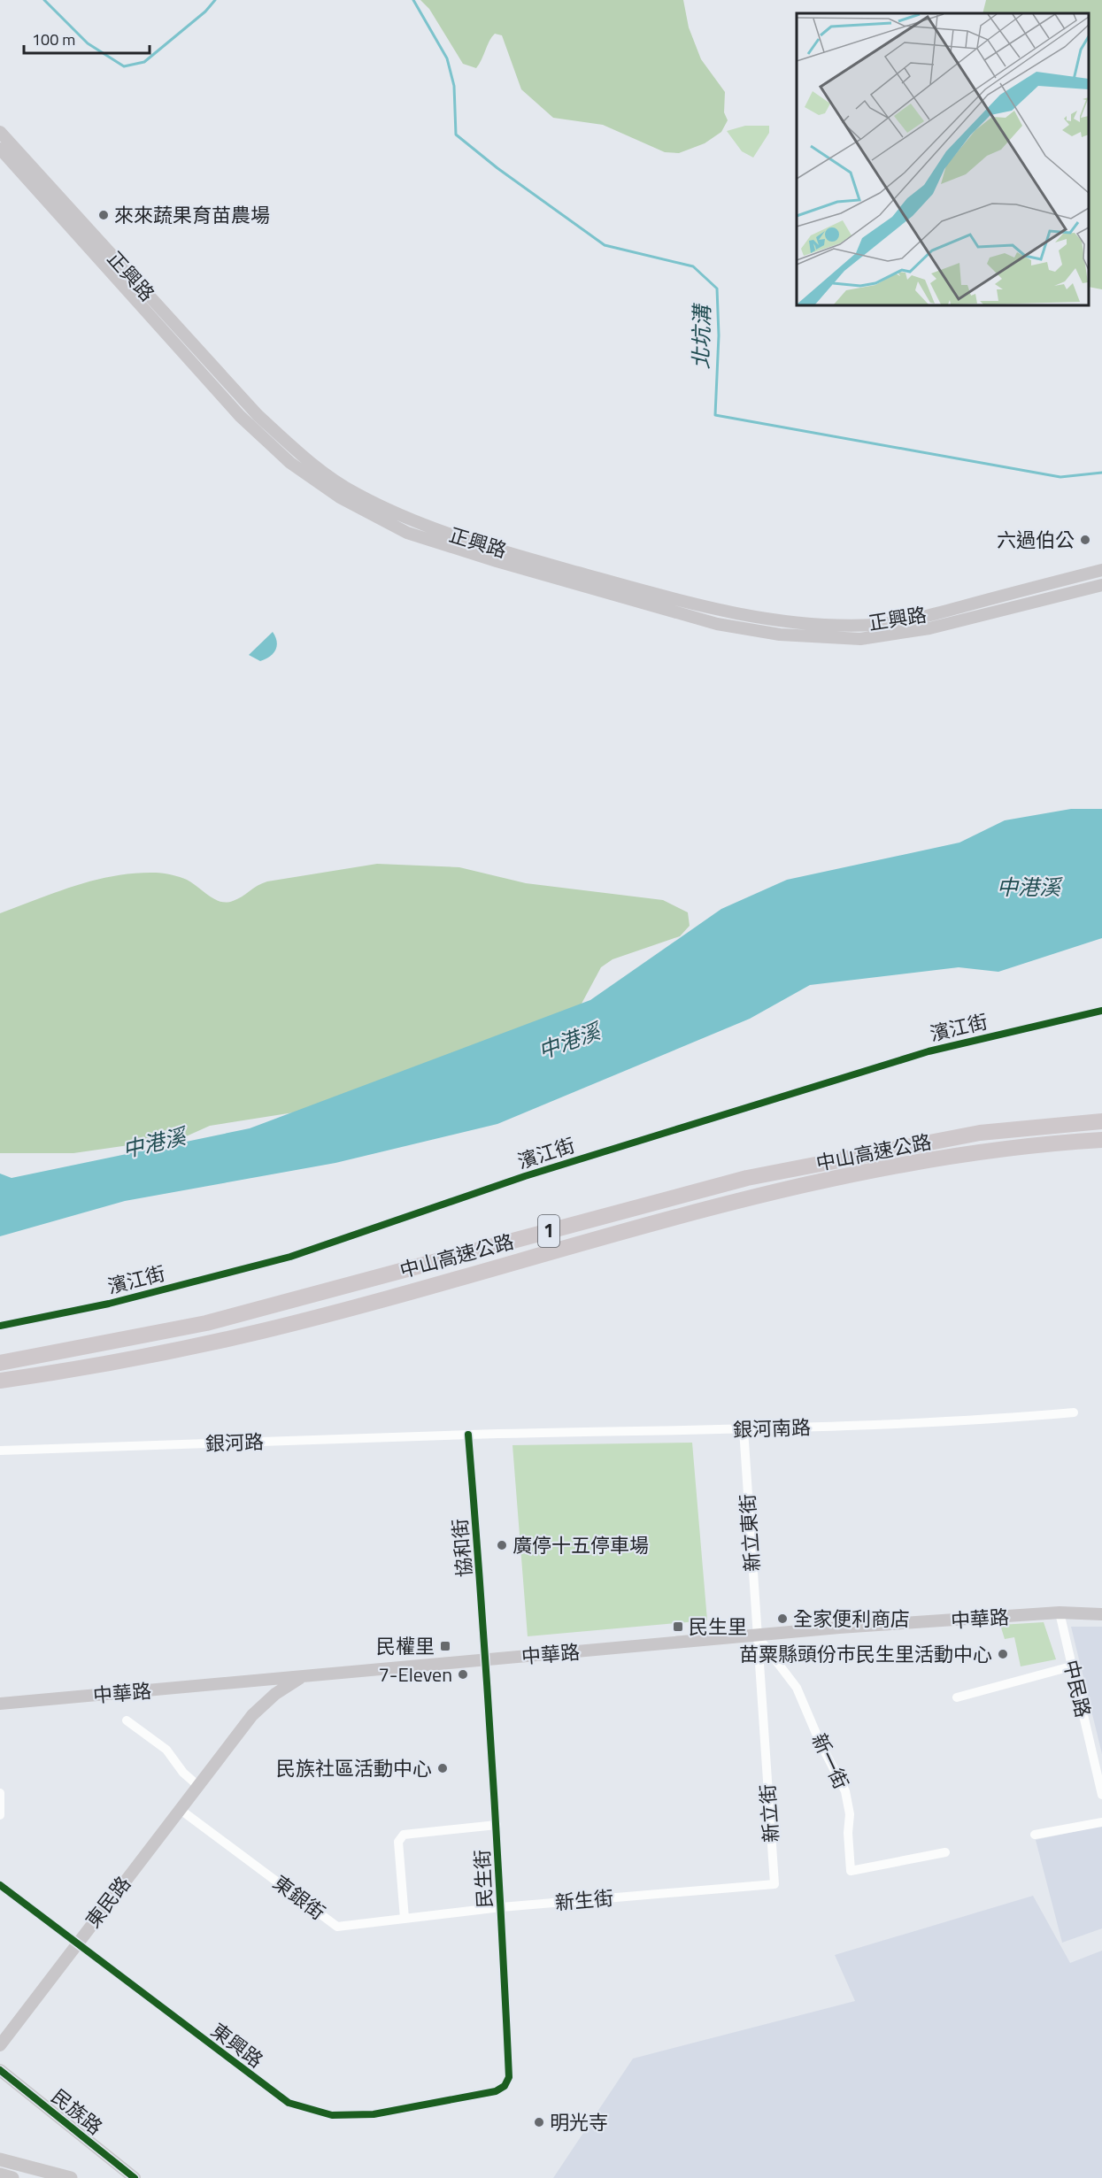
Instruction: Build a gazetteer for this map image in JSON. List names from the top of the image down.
{
  "streets": {
    "highway": ["中山高速公路", "1"],
    "main road": [
      "正興路",
      "中華路",
      "東民路",
      "民族路"
    ],
    "street": [
      "濱江街",
      "銀河南路",
      "銀河路",
      "新立東街",
      "協和街",
      "中民路",
      "新一街",
      "新立街",
      "民生街",
      "東銀街",
      "新生街",
      "東興路"
    ]
  },
  "crossings": [
    ["銀河南路", "銀河路"],
    ["銀河南路", "新立東街"],
    ["銀河南路", "協和街"],
    ["銀河路", "協和街"],
    ["新立東街", "中華路"],
    ["新立東街", "新一街"],
    ["新立東街", "新立街"],
    ["協和街", "中華路"],
    ["協和街", "民生街"],
    ["中華路", "中民路"],
    ["中華路", "新一街"],
    ["中華路", "新立街"],
    ["中華路", "民生街"],
    ["中華路", "東民路"],
    ["新一街", "新立街"],
    ["新立街", "新生街"],
    ["民生街", "東銀街"],
    ["民生街", "新生街"],
    ["民生街", "東興路"],
    ["東銀街", "新生街"],
    ["東銀街", "東民路"],
    ["東民路", "東興路"]
  ],
  "water": ["北坑溝", "中港溪"],
  "places": {
    "other": [
      "來來蔬果育苗農場",
      "六過伯公",
      "廣停十五停車場",
      "全家便利商店",
      "苗粟縣頭份巿民生里活動中心",
      "7-Eleven",
      "民族社區活動中心",
      "明光寺"
    ],
    "transit": ["民生里", "民權里"]
  },
  "scale_bar": "100 m"
}
